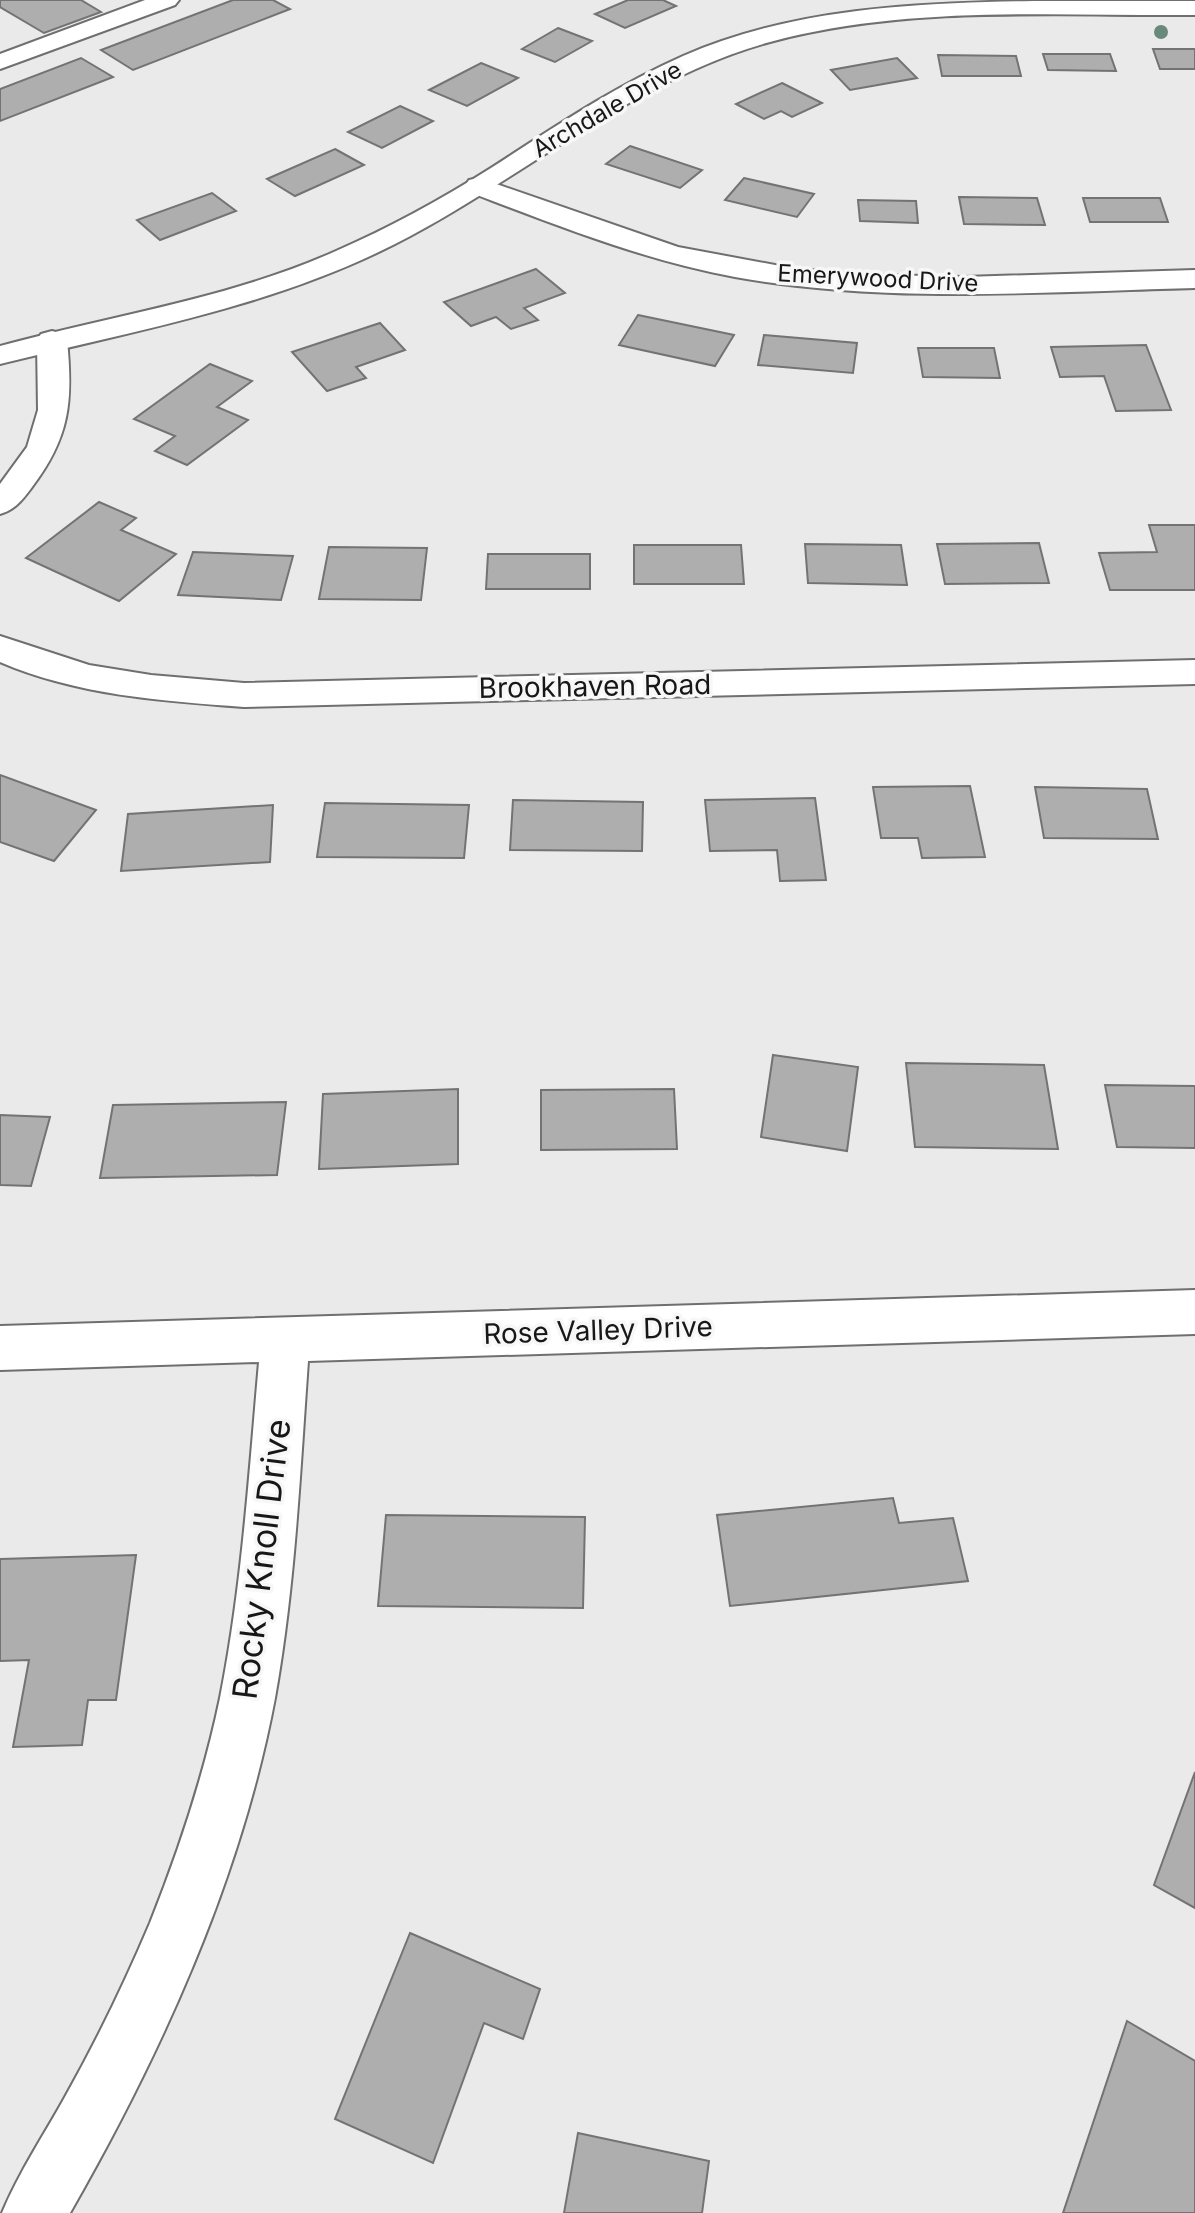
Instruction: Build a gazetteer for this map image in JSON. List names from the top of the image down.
{
  "streets": {
    "street": [
      "Archdale Drive",
      "Emerywood Drive",
      "Brookhaven Road",
      "Rose Valley Drive",
      "Rocky Knoll Drive"
    ]
  },
  "crossings": [
    ["Archdale Drive", "Emerywood Drive"],
    ["Rose Valley Drive", "Rocky Knoll Drive"]
  ]
}
